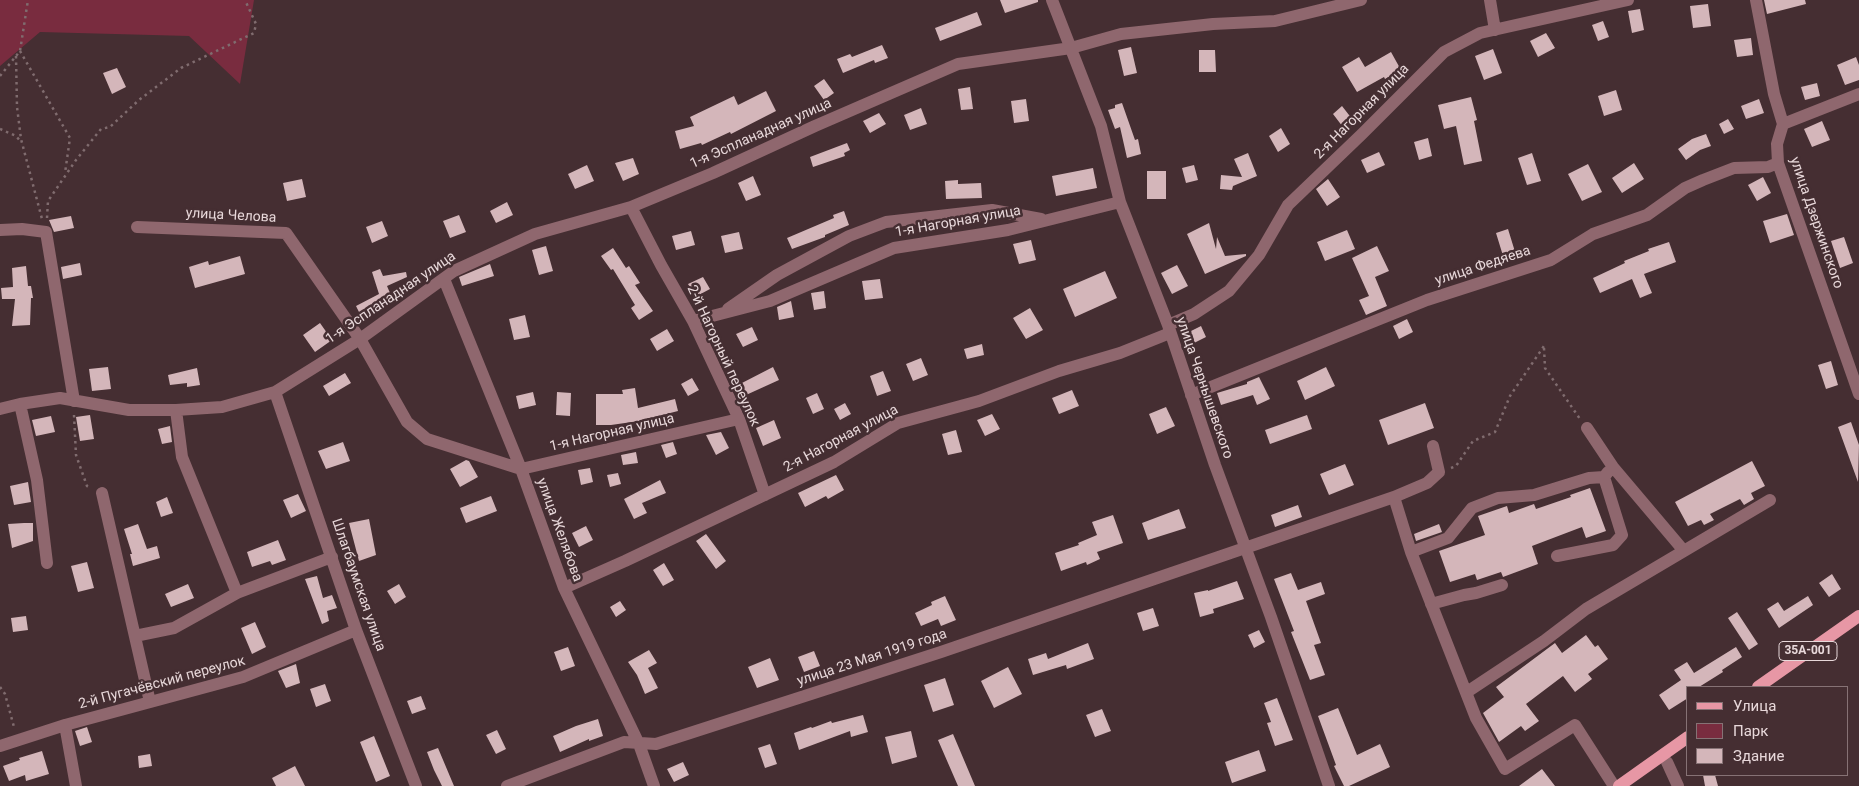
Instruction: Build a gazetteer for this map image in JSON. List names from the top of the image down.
{
  "streets": {
    "main road": ["35А-001"],
    "street": [
      "2-я Нагорная улица",
      "1-я Эспланадная улица",
      "улица Челова",
      "1-я Нагорная улица",
      "улица Дзержинского",
      "улица Федяева",
      "2-й Нагорный переулок",
      "улица Чернышевского",
      "улица Желябова",
      "Шлагбаумская улица",
      "улица 23 Мая 1919 года",
      "2-й Пугачёвский переулок"
    ]
  },
  "crossings": [
    ["2-я Нагорная улица", "2-й Нагорный переулок"],
    ["2-я Нагорная улица", "улица Чернышевского"],
    ["2-я Нагорная улица", "улица Желябова"],
    ["1-я Эспланадная улица", "улица Челова"],
    ["1-я Эспланадная улица", "2-й Нагорный переулок"],
    ["1-я Эспланадная улица", "улица Чернышевского"],
    ["1-я Эспланадная улица", "улица Желябова"],
    ["1-я Эспланадная улица", "Шлагбаумская улица"],
    ["1-я Нагорная улица", "2-й Нагорный переулок"],
    ["1-я Нагорная улица", "улица Чернышевского"],
    ["1-я Нагорная улица", "улица Желябова"],
    ["улица Дзержинского", "улица Федяева"],
    ["улица Федяева", "улица Чернышевского"],
    ["улица Чернышевского", "улица 23 Мая 1919 года"],
    ["улица Желябова", "улица 23 Мая 1919 года"],
    ["Шлагбаумская улица", "2-й Пугачёвский переулок"]
  ],
  "legend": ["Улица", "Парк", "Здание"]
}
